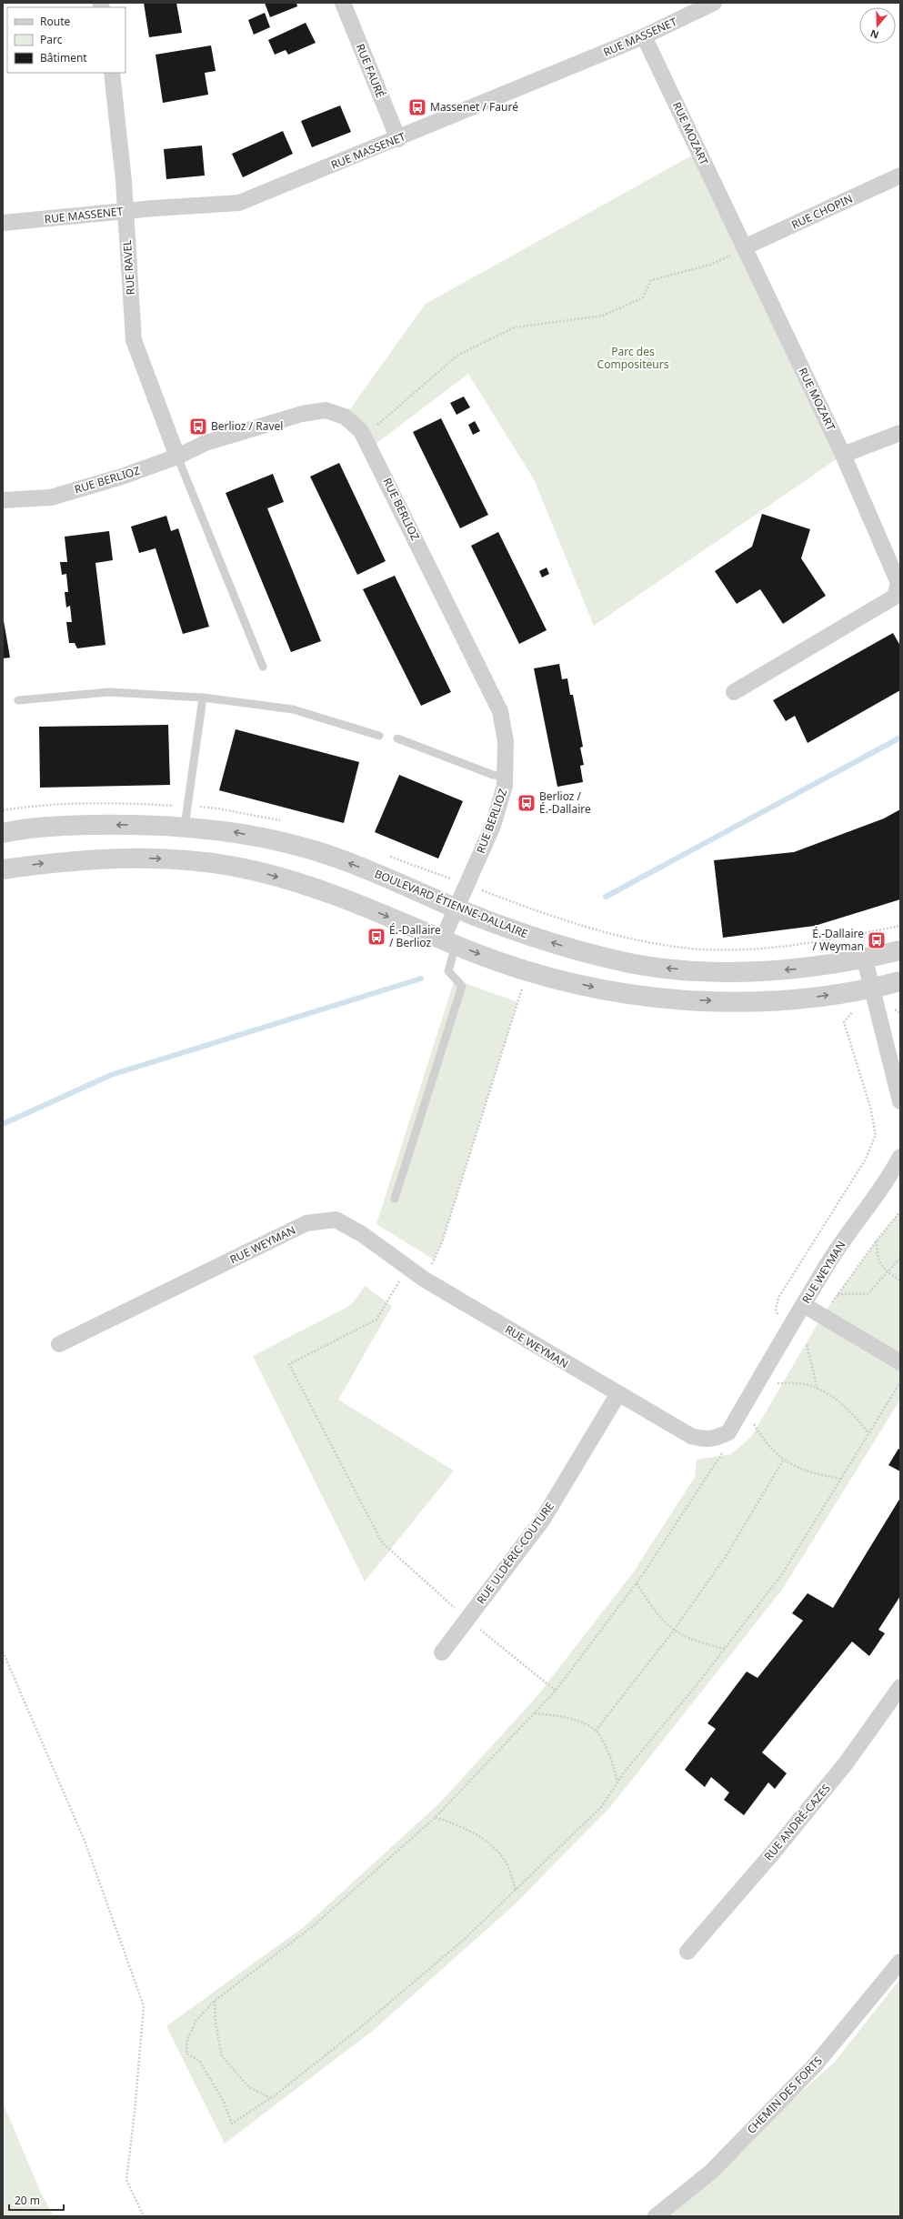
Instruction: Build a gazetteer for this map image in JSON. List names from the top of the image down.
{
  "streets": {
    "street": [
      "RUE MASSENET",
      "RUE FAURÉ",
      "RUE MOZART",
      "RUE CHOPIN",
      "RUE RAVEL",
      "RUE BERLIOZ",
      "BOULEVARD ÉTIENNE-DALLAIRE",
      "RUE WEYMAN",
      "RUE ULDÉRIC-COUTURE",
      "RUE ANDRÉ-CAZES",
      "CHEMIN DES FORTS"
    ]
  },
  "crossings": [
    ["RUE MASSENET", "RUE FAURÉ"],
    ["RUE MASSENET", "RUE MOZART"],
    ["RUE MASSENET", "RUE RAVEL"],
    ["RUE MOZART", "RUE CHOPIN"],
    ["RUE RAVEL", "RUE BERLIOZ"],
    ["RUE BERLIOZ", "BOULEVARD ÉTIENNE-DALLAIRE"],
    ["RUE WEYMAN", "RUE ULDÉRIC-COUTURE"]
  ],
  "parks": ["Parc des Compositeurs"],
  "places": {
    "bus stop": [
      "Massenet / Fauré",
      "Berlioz / Ravel",
      "Berlioz / É.-Dallaire",
      "É.-Dallaire / Berlioz",
      "É.-Dallaire / Weyman"
    ]
  },
  "legend": ["Route", "Parc", "Bâtiment"],
  "scale_bar": "20 m",
  "north": "bottom"
}
